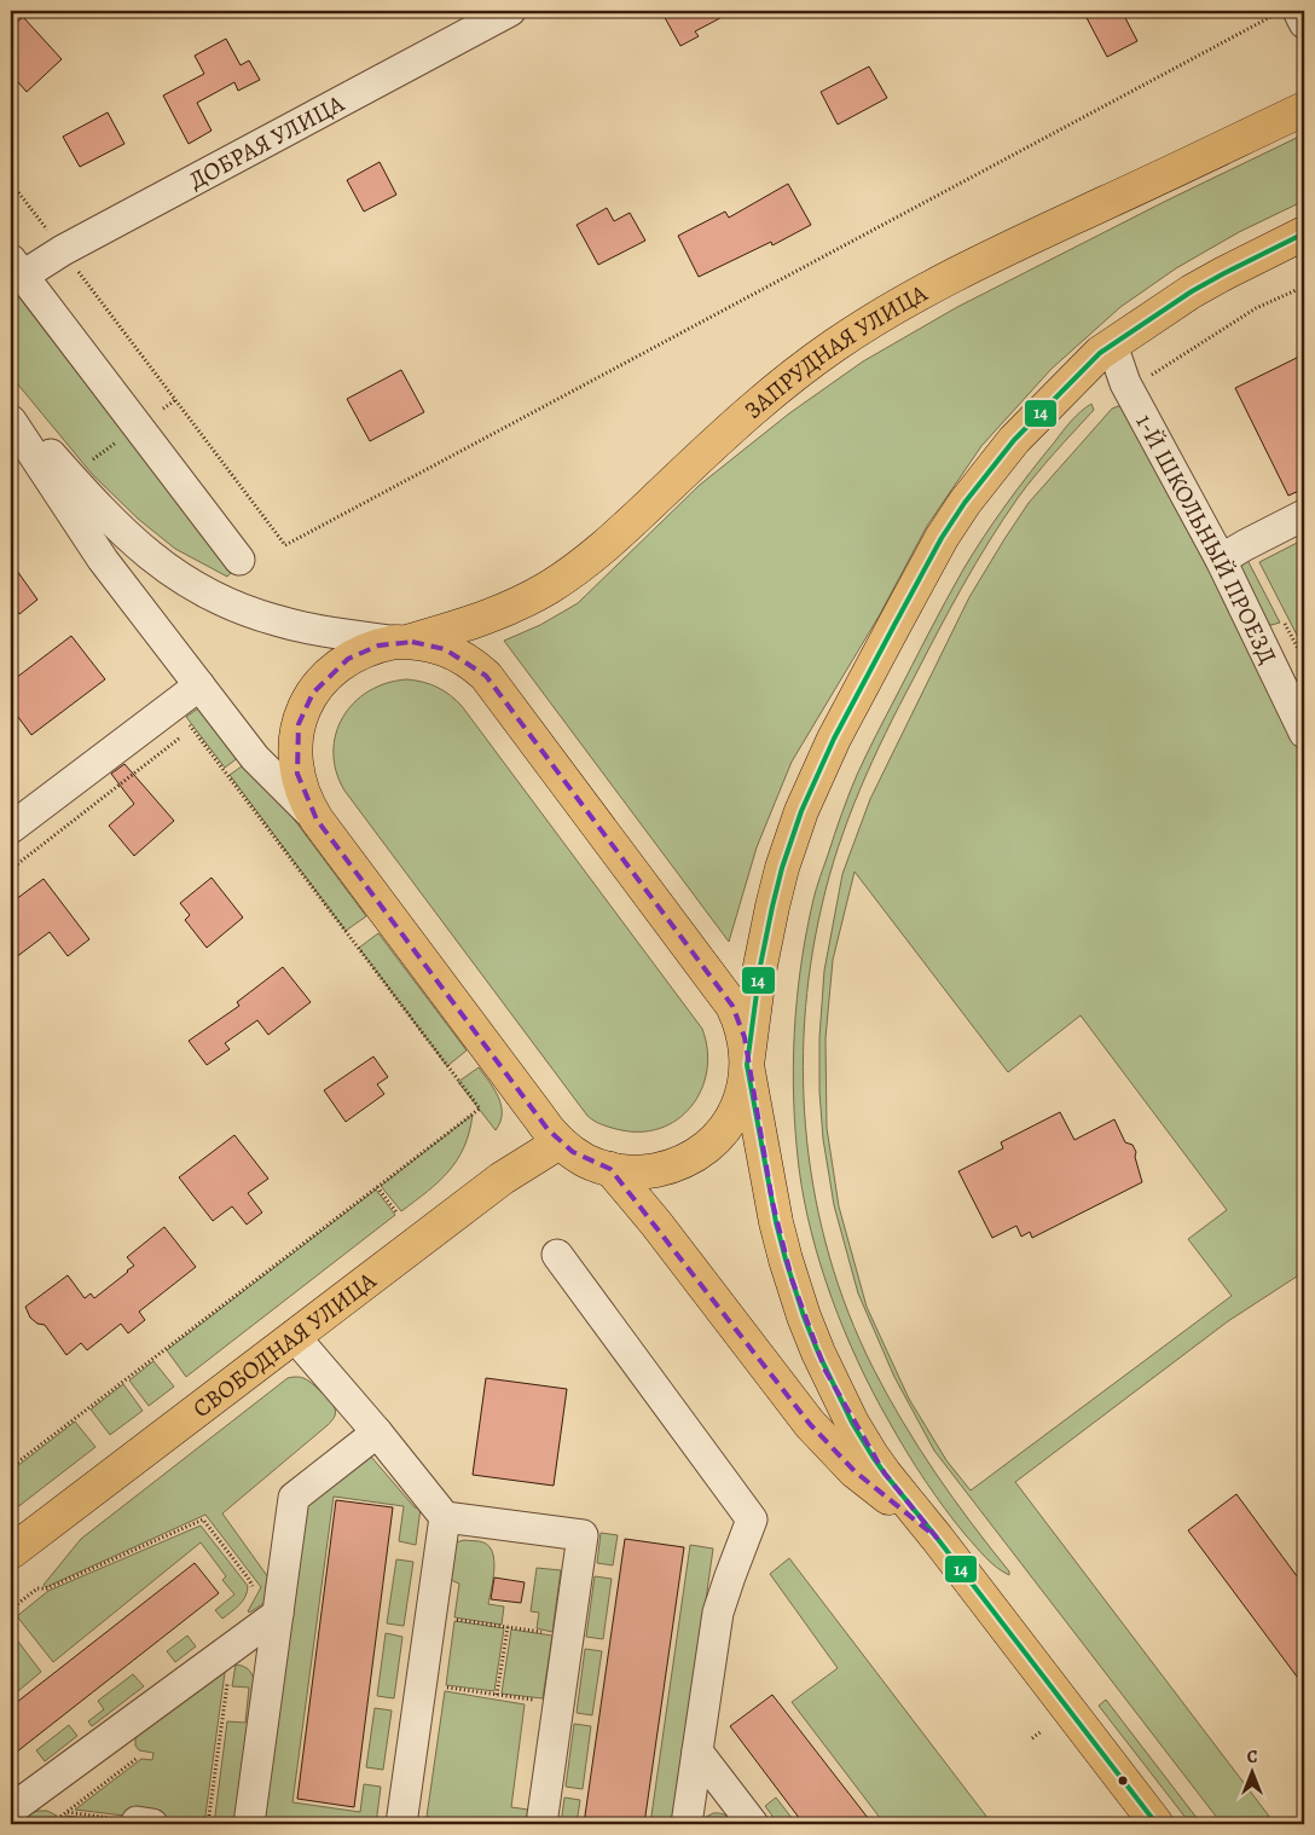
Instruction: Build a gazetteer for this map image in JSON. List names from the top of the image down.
{
  "streets": {
    "main road": ["ЗАПРУДНАЯ УЛИЦА", "СВОБОДНАЯ УЛИЦА"],
    "street": ["ДОБРАЯ УЛИЦА", "1-Й ШКОЛЬНЫЙ ПРОЕЗД"]
  },
  "lines": ["transit line 14"],
  "north": "top"
}
